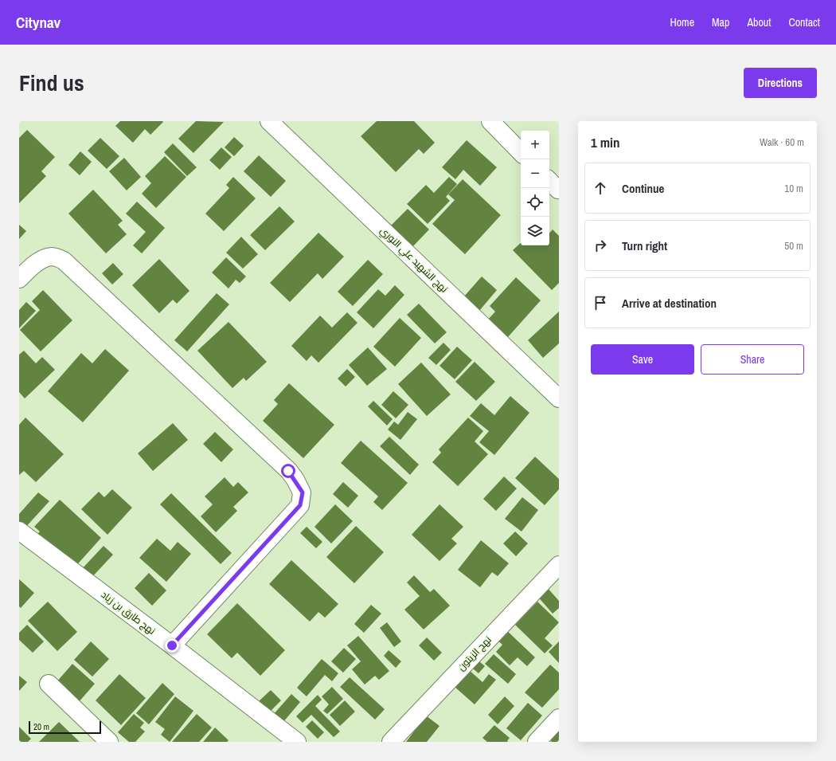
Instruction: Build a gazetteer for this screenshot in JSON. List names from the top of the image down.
{
  "streets": {
    "street": ["نهج الشهيد علي النوري", "نهج طارق بن زياد", "نهج الزيتون"]
  },
  "scale_bar": "20 m",
  "page": {
    "header": "Citynav",
    "nav": [
      "Home",
      "Map",
      "About",
      "Contact"
    ],
    "title": "Find us",
    "buttons": [
      "Directions",
      ["Save", "Share"]
    ],
    "heading": ["1 min", "Walk · 60 m"],
    "map_buttons": ["+", "−"],
    "list": [
      ["Continue", "10 m"],
      ["Turn right", "50 m"],
      "Arrive at destination"
    ],
    "scale": "20 m"
  }
}
